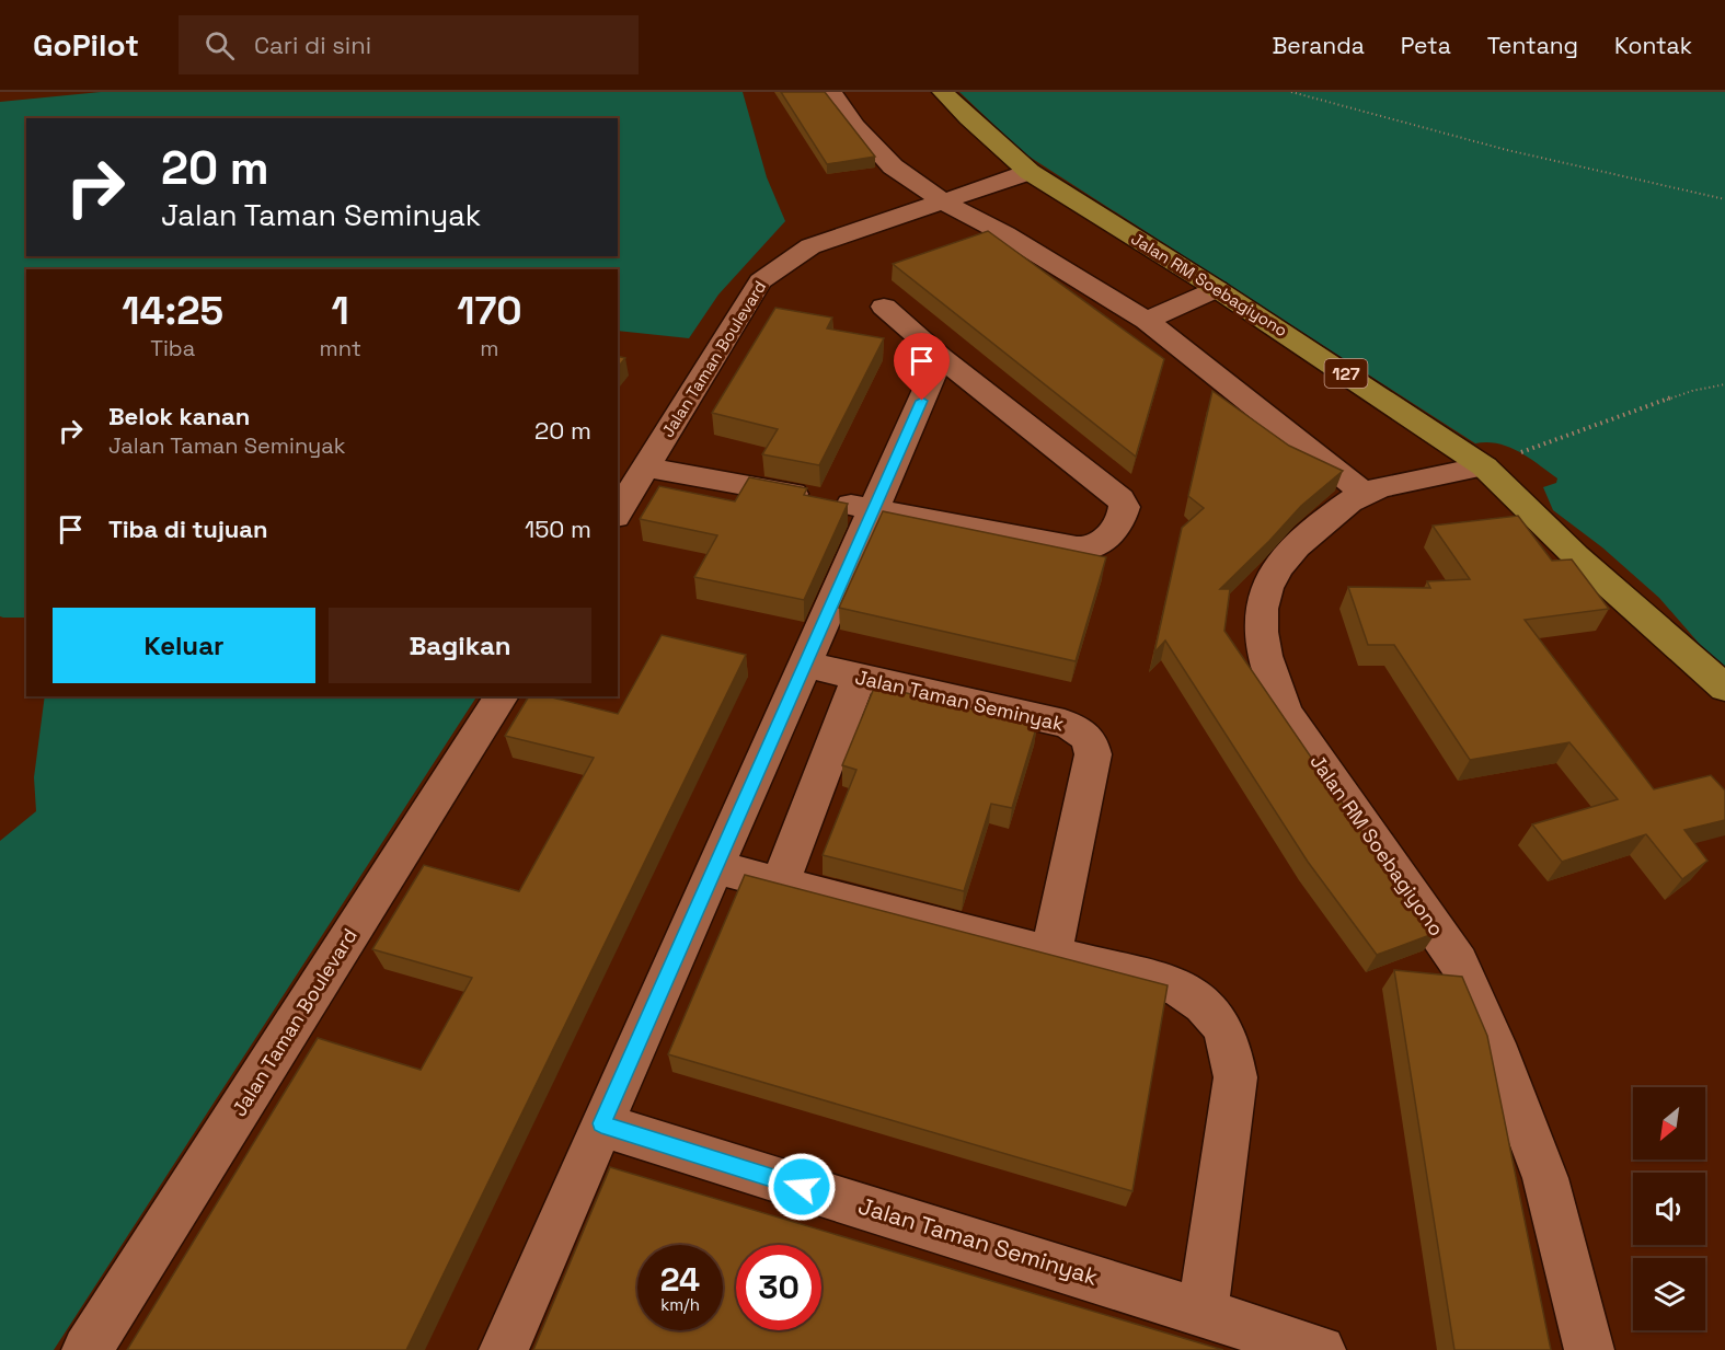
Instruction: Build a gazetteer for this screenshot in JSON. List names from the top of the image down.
{
  "streets": {
    "main road": ["Jalan RM Soebagiyono", "127"],
    "street": ["Jalan Taman Boulevard", "Jalan Taman Seminyak"]
  },
  "crossings": [
    ["Jalan RM Soebagiyono", "Jalan Taman Boulevard"]
  ],
  "north": "bottom left",
  "page": {
    "header": "GoPilot",
    "search": "Cari di sini",
    "nav": [
      "Beranda",
      "Peta",
      "Tentang",
      "Kontak"
    ],
    "turn": ["20 m", "Jalan Taman Seminyak"],
    "eta": [
      "14:25",
      "Tiba",
      "1",
      "mnt",
      "170",
      "m"
    ],
    "list": [
      {
        "name": "Belok kanan",
        "note": "Jalan Taman Seminyak",
        "value": "20 m"
      },
      {
        "name": "Tiba di tujuan",
        "value": "150 m"
      }
    ],
    "buttons": ["Keluar", "Bagikan"],
    "speed": "24 km/h",
    "limit": "30"
  }
}
